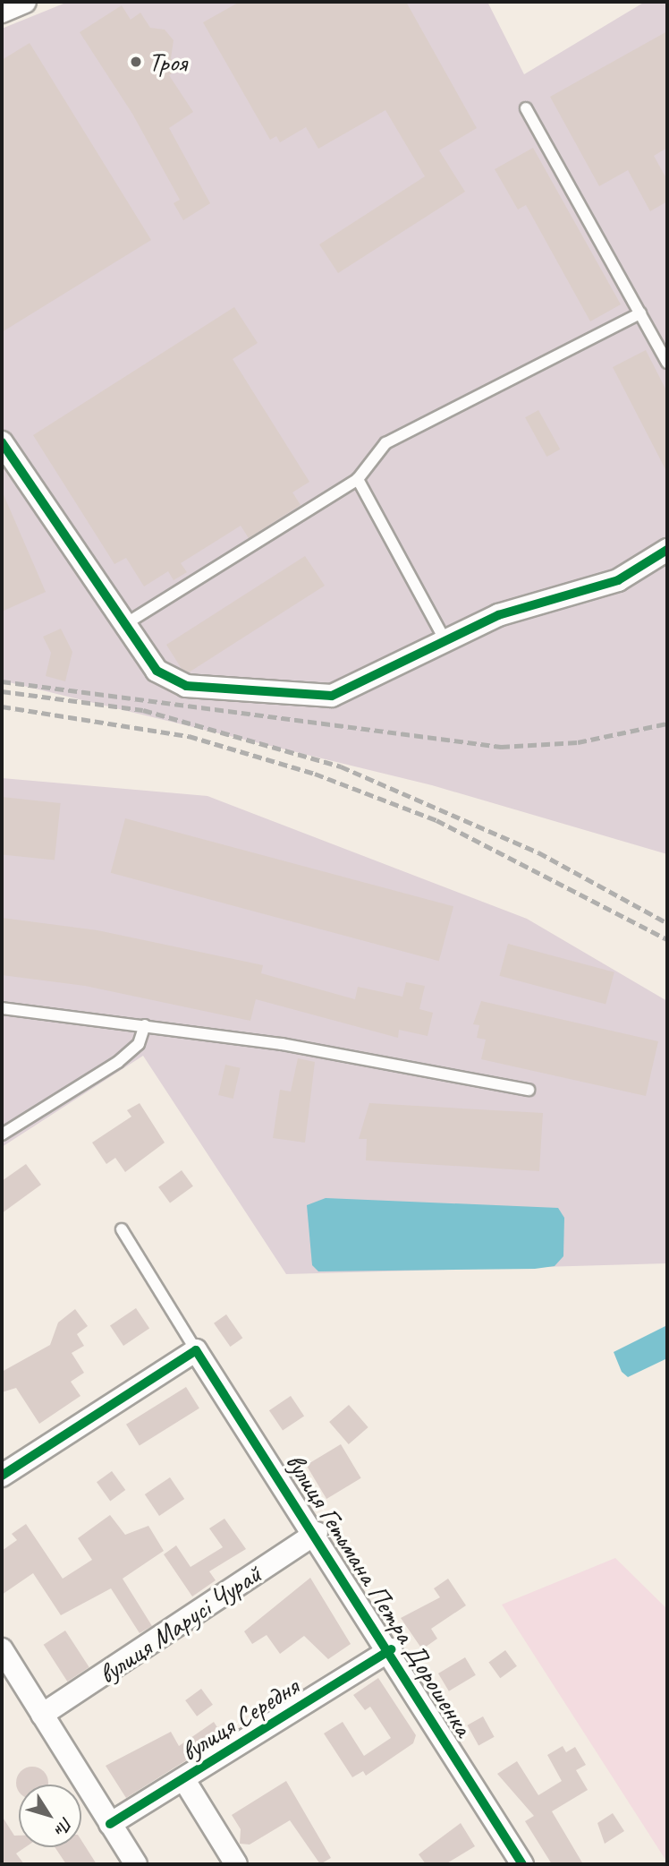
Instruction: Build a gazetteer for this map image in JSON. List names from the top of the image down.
{
  "streets": {
    "street": ["вулиця Гетьмана Петра Дорошенка", "вулиця Марусі Чурай", "вулиця Середня"]
  },
  "crossings": [
    ["вулиця Гетьмана Петра Дорошенка", "вулиця Марусі Чурай"],
    ["вулиця Гетьмана Петра Дорошенка", "вулиця Середня"]
  ],
  "places": ["Троя"],
  "north": "bottom right"
}
